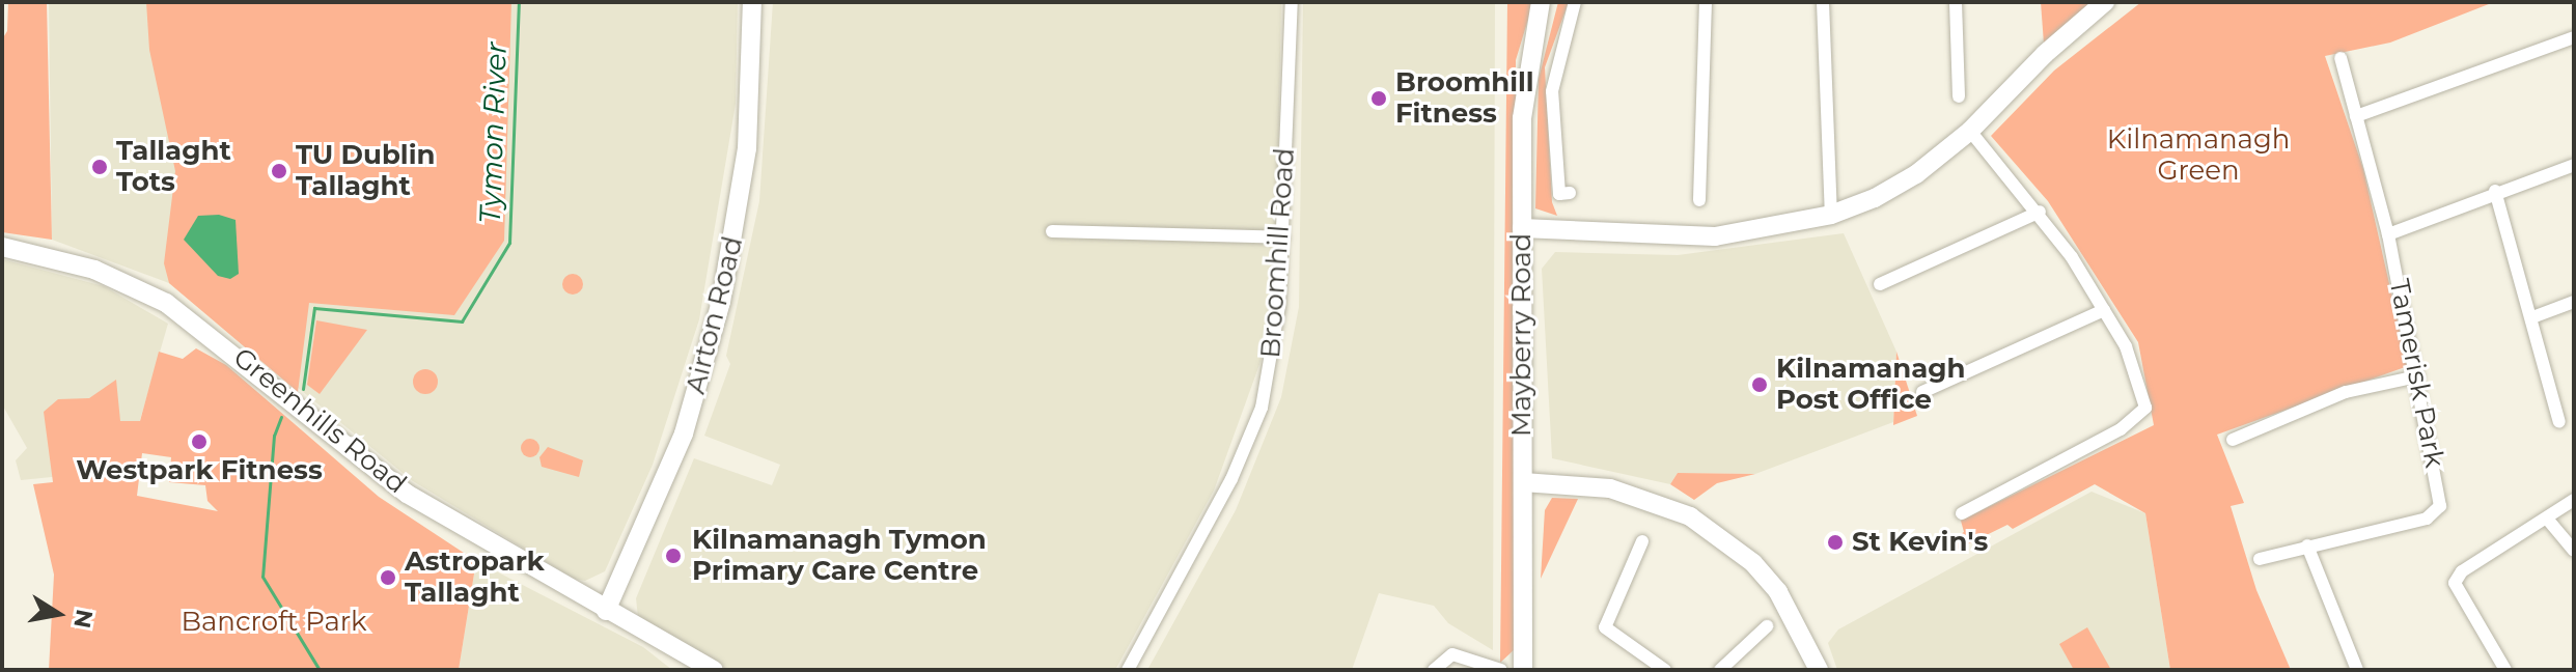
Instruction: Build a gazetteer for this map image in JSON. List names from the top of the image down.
{
  "streets": {
    "street": [
      "Broomhill Road",
      "Airton Road",
      "Mayberry Road",
      "Tamerisk Park",
      "Greenhills Road"
    ]
  },
  "crossings": [
    ["Airton Road", "Greenhills Road"]
  ],
  "water": ["Tymon River"],
  "parks": ["Kilnamanagh Green", "Bancroft Park"],
  "places": [
    "Broomhill Fitness",
    "Tallaght Tots",
    "TU Dublin Tallaght",
    "Kilnamanagh Post Office",
    "Westpark Fitness",
    "St Kevin's",
    "Kilnamanagh Tymon Primary Care Centre",
    "Astropark Tallaght"
  ],
  "north": "right"
}
